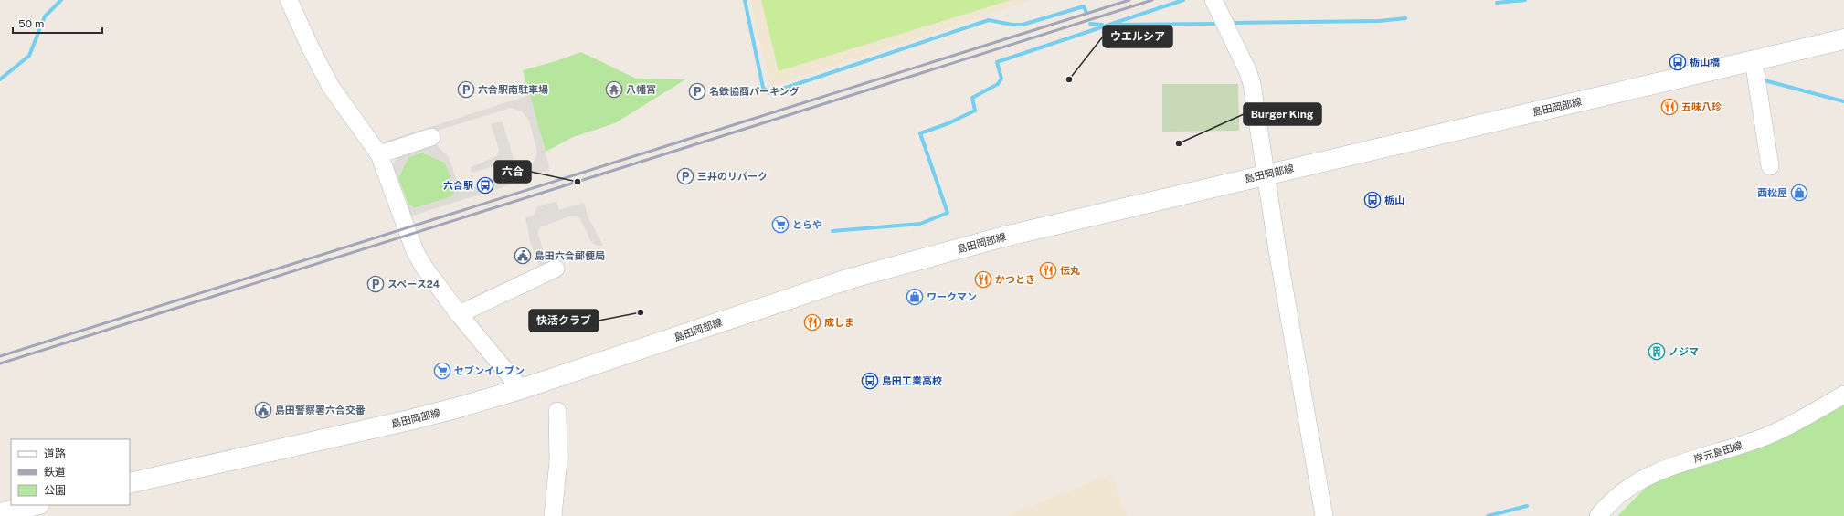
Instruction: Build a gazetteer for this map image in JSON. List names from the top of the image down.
{
  "streets": {
    "main road": ["島田岡部線"],
    "street": ["岸元島田線"]
  },
  "places": {
    "bus stop": [
      "栃山橋",
      "六合駅",
      "栃山",
      "島田工業高校"
    ],
    "other": [
      "ウエルシア",
      "Burger King",
      "六合",
      "快活クラブ"
    ],
    "parking": [
      "六合駅南駐車場",
      "名鉄協商パーキング",
      "三井のリパーク",
      "スペース24"
    ],
    "temple": ["八幡宮"],
    "restaurant": [
      "五味八珍",
      "伝丸",
      "かつとき",
      "成しま"
    ],
    "shop": ["西松屋", "ワークマン"],
    "supermarket": ["とらや", "セブンイレブン"],
    "public building": ["島田六合郵便局", "島田警察署六合交番"],
    "building": ["ノジマ"]
  },
  "legend": ["道路", "鉄道", "公園"],
  "scale_bar": "50 m"
}
